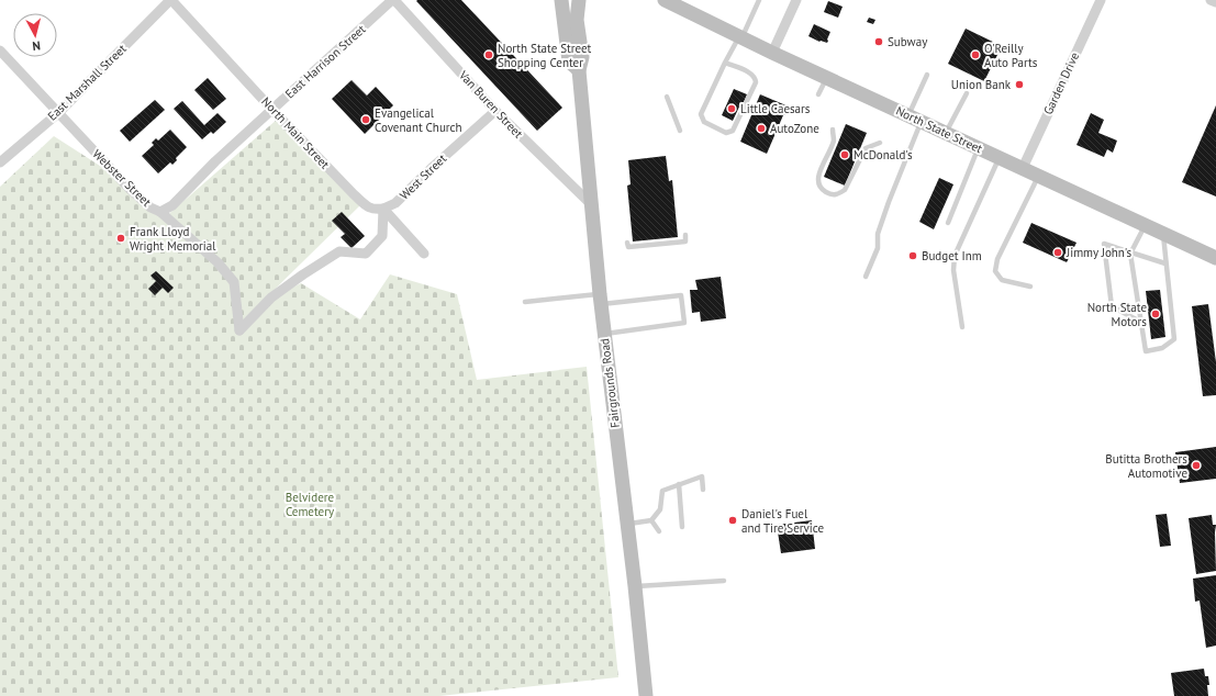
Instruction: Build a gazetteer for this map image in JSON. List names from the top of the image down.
{
  "streets": {
    "main road": ["North State Street", "Fairgrounds Road"],
    "street": [
      "East Harrison Street",
      "East Marshall Street",
      "Garden Drive",
      "Van Buren Street",
      "North Main Street",
      "West Street",
      "Webster Street"
    ]
  },
  "crossings": [
    ["East Harrison Street", "Van Buren Street"],
    ["East Harrison Street", "North Main Street"],
    ["East Harrison Street", "Webster Street"],
    ["East Marshall Street", "North Main Street"],
    ["East Marshall Street", "Webster Street"],
    ["Garden Drive", "North State Street"],
    ["Van Buren Street", "West Street"],
    ["Van Buren Street", "Fairgrounds Road"],
    ["North Main Street", "West Street"],
    ["North Main Street", "Webster Street"],
    ["West Street", "Webster Street"]
  ],
  "parks": ["Belvidere Cemetery"],
  "places": [
    "Subway",
    "North State Street Shopping Center",
    "O'Reilly Auto Parts",
    "Union Bank",
    "Little Caesars",
    "Evangelical Covenant Church",
    "AutoZone",
    "McDonald's",
    "Frank Lloyd Wright Memorial",
    "Jimmy John's",
    "Budget Inm",
    "North State Motors",
    "Butitta Brothers Automotive",
    "Daniel's Fuel and Tire Service"
  ],
  "north": "bottom"
}
